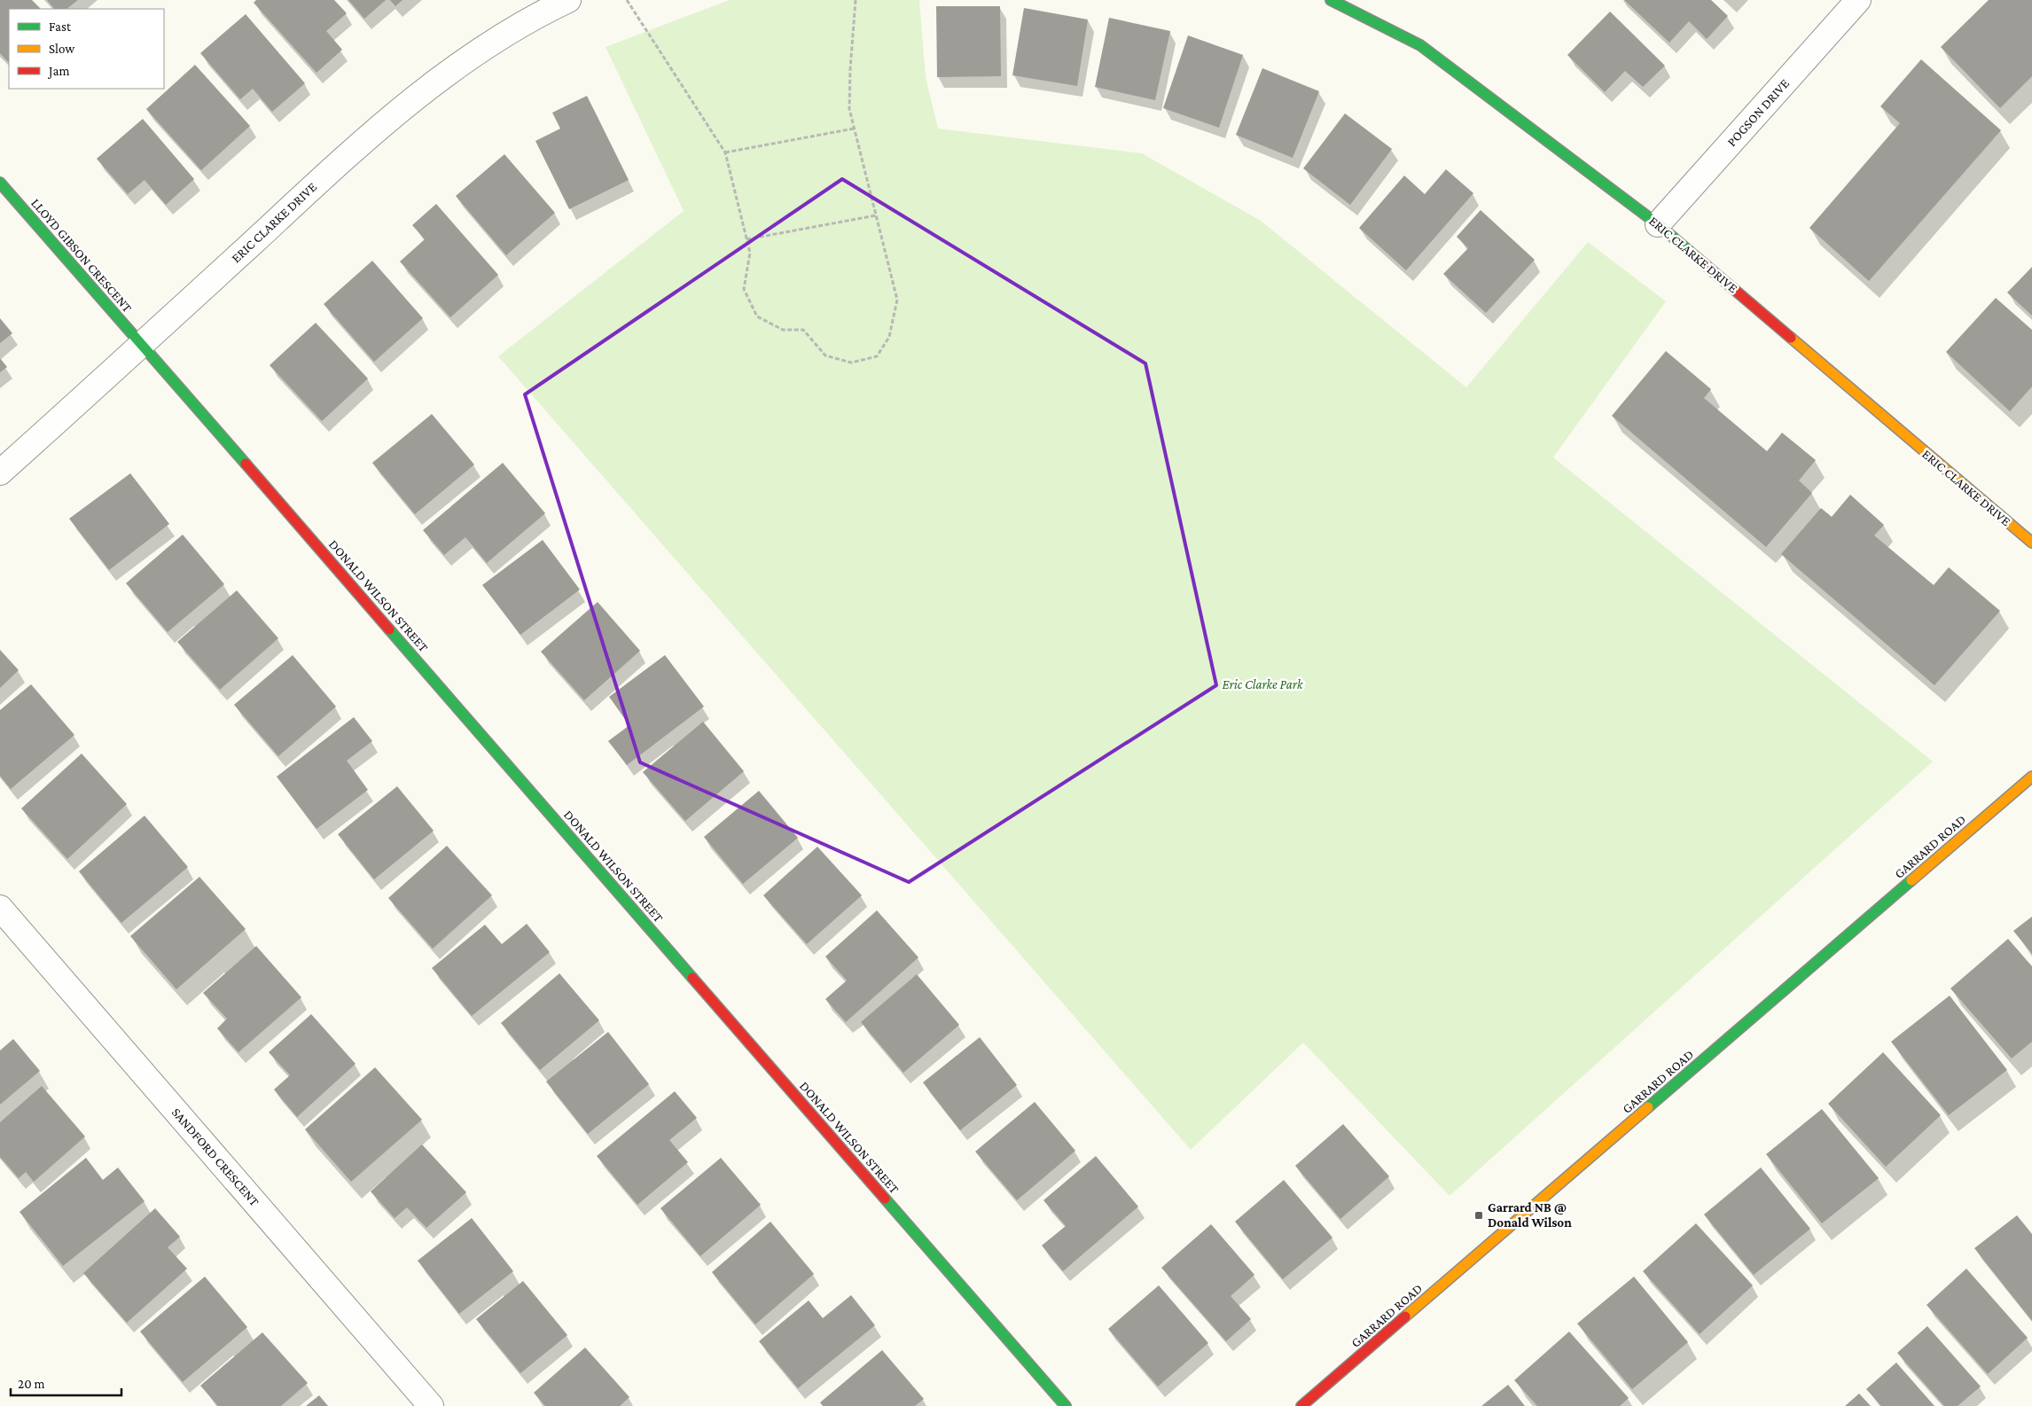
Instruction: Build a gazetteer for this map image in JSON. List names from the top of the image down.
{
  "streets": {
    "street": [
      "POGSON DRIVE",
      "ERIC CLARKE DRIVE",
      "LLOYD GIBSON CRESCENT",
      "DONALD WILSON STREET",
      "GARRARD ROAD",
      "SANDFORD CRESCENT"
    ]
  },
  "crossings": [
    ["POGSON DRIVE", "ERIC CLARKE DRIVE"],
    ["ERIC CLARKE DRIVE", "LLOYD GIBSON CRESCENT"],
    ["ERIC CLARKE DRIVE", "DONALD WILSON STREET"],
    ["LLOYD GIBSON CRESCENT", "DONALD WILSON STREET"]
  ],
  "parks": ["Eric Clarke Park"],
  "places": {
    "transit": ["Garrard NB @ Donald Wilson"]
  },
  "legend": ["Fast", "Slow", "Jam"],
  "scale_bar": "20 m"
}
